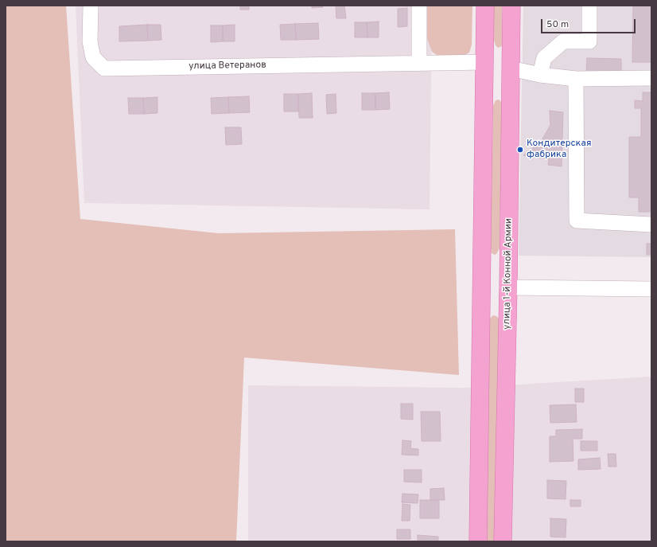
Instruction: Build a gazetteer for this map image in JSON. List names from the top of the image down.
{
  "streets": {
    "main road": ["улица 1-й Конной Армии"],
    "street": ["улица Ветеранов"]
  },
  "places": ["Кондитерская фабрика"],
  "scale_bar": "50 m"
}
